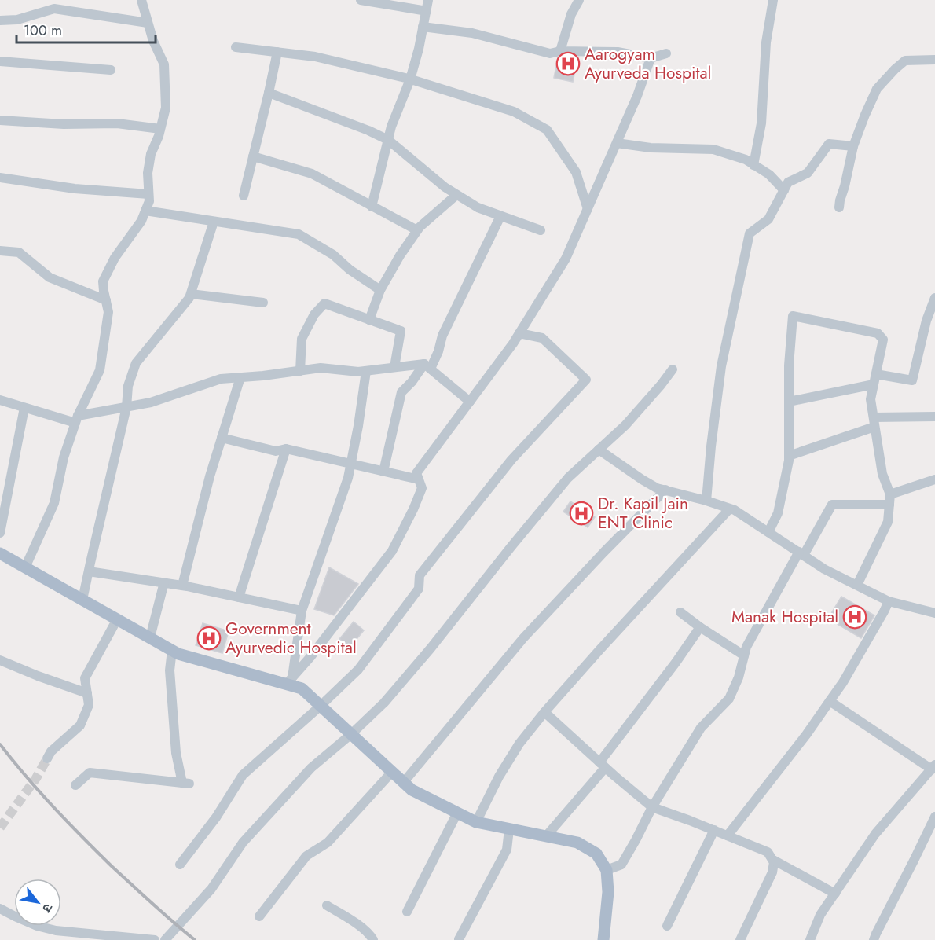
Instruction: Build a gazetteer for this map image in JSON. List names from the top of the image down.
{
  "places": {
    "hospital": [
      "Aarogyam Ayurveda Hospital",
      "Dr. Kapil Jain ENT Clinic",
      "Manak Hospital",
      "Government Ayurvedic Hospital"
    ]
  },
  "scale_bar": "100 m",
  "north": "bottom right"
}
